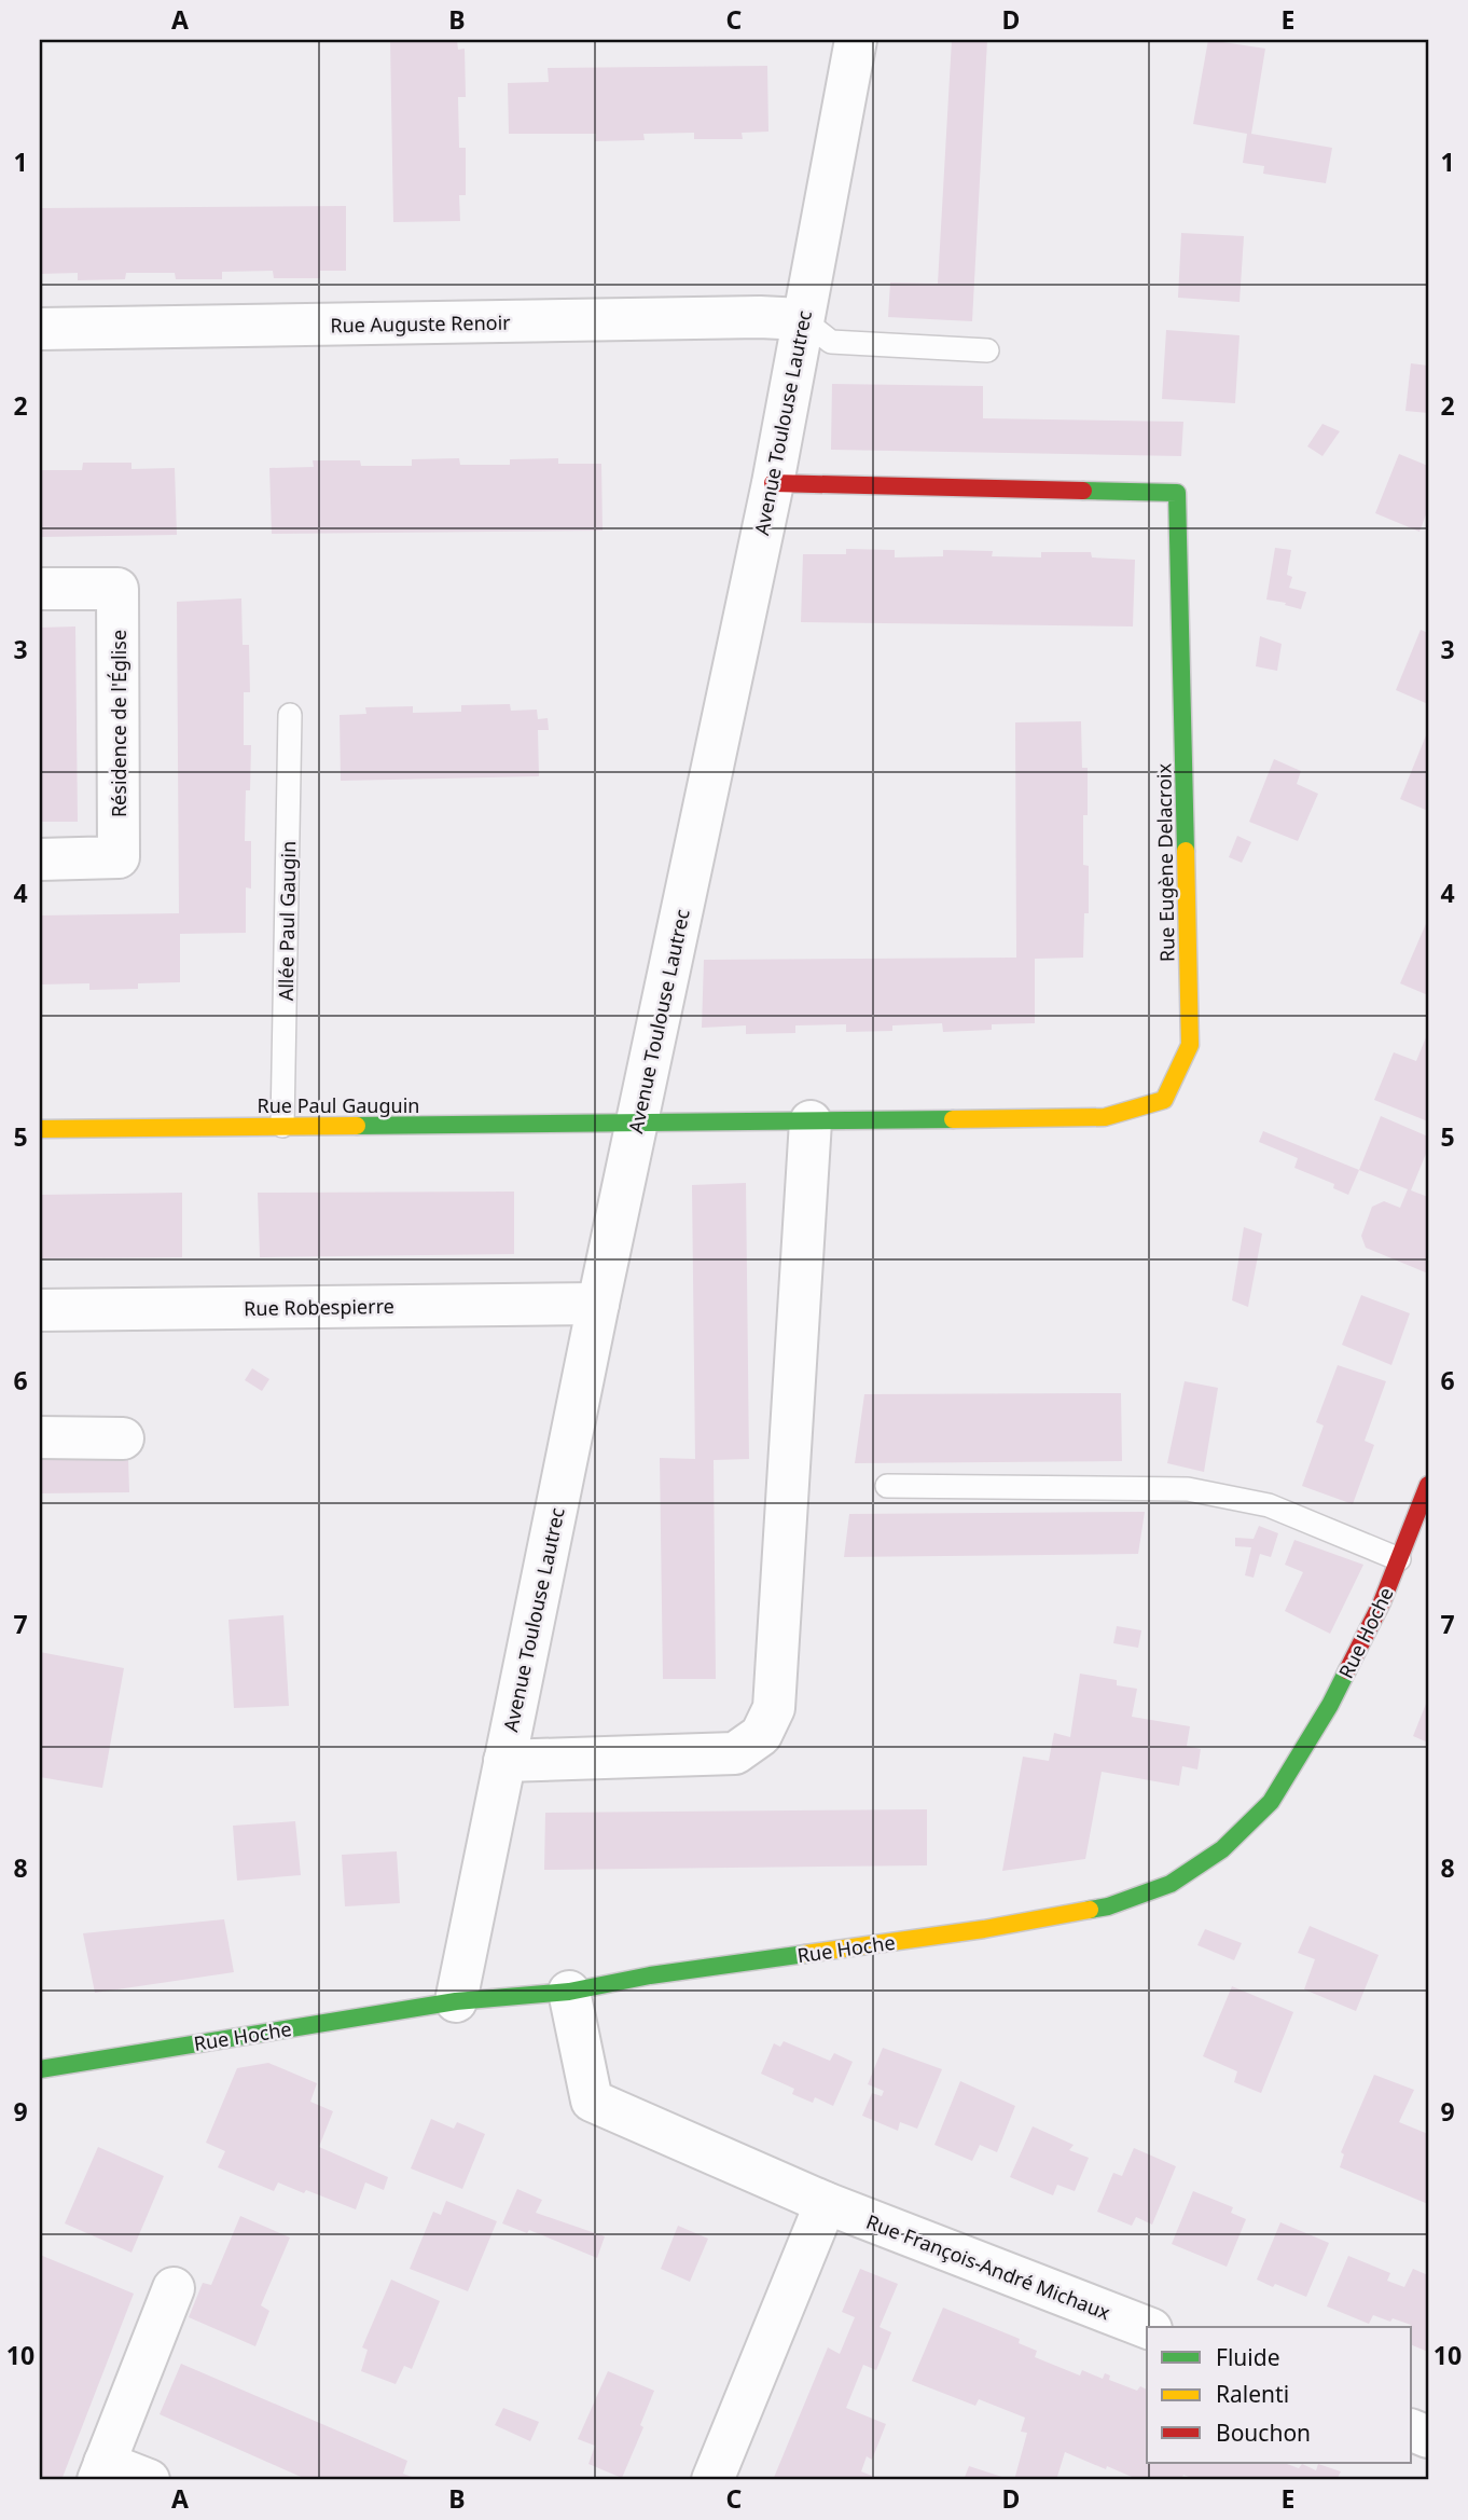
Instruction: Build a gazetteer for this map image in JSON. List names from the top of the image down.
{
  "streets": {
    "street": [
      "Rue Auguste Renoir",
      "Avenue Toulouse Lautrec",
      "Résidence de l'Église",
      "Rue Eugène Delacroix",
      "Rue Paul Gauguin",
      "Rue Robespierre",
      "Rue Hoche",
      "Rue François-André Michaux"
    ],
    "lane": ["Allée Paul Gaugin"]
  },
  "crossings": [
    ["Rue Auguste Renoir", "Avenue Toulouse Lautrec"],
    ["Avenue Toulouse Lautrec", "Rue Eugène Delacroix"],
    ["Avenue Toulouse Lautrec", "Rue Paul Gauguin"],
    ["Avenue Toulouse Lautrec", "Rue Robespierre"],
    ["Avenue Toulouse Lautrec", "Rue Hoche"],
    ["Rue Eugène Delacroix", "Rue Paul Gauguin"],
    ["Allée Paul Gaugin", "Rue Paul Gauguin"],
    ["Rue Hoche", "Rue François-André Michaux"]
  ],
  "legend": ["Fluide", "Ralenti", "Bouchon"],
  "grid": {
    "columns": [
      "A",
      "B",
      "C",
      "D",
      "E"
    ],
    "rows": [
      "1",
      "2",
      "3",
      "4",
      "5",
      "6",
      "7",
      "8",
      "9",
      "10"
    ]
  }
}
